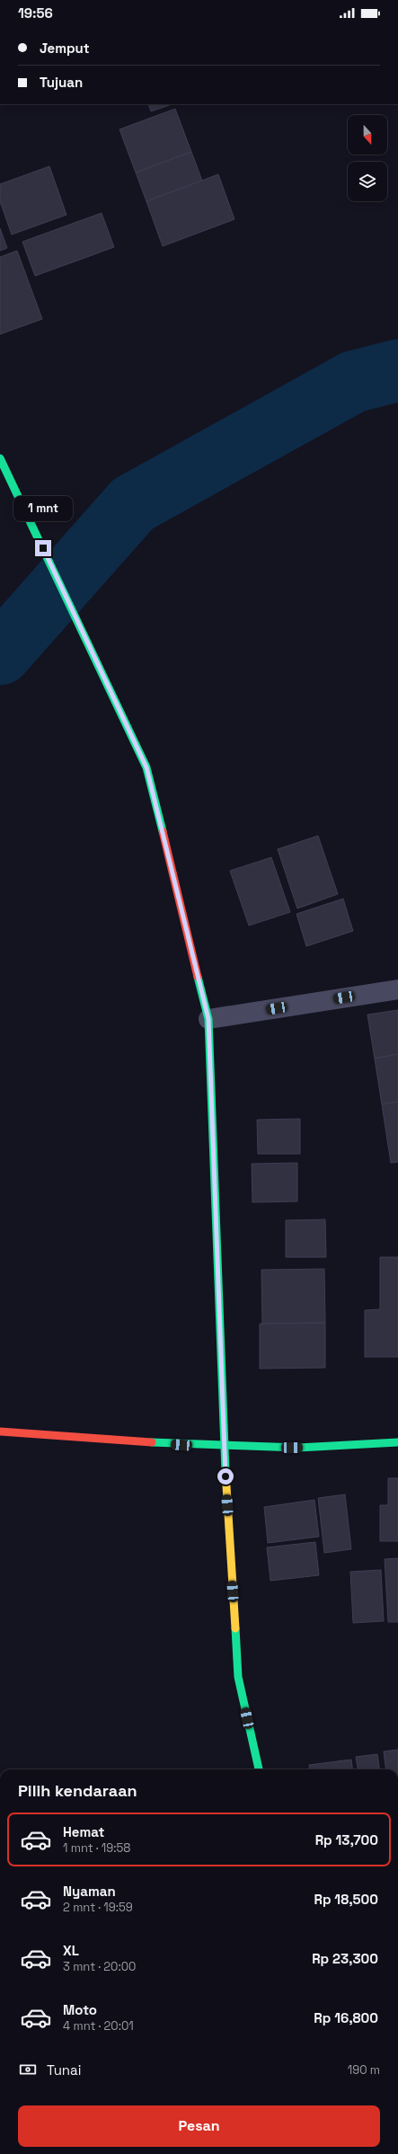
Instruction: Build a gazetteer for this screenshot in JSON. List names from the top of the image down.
{
  "north": "bottom",
  "page": {
    "status": "19:56",
    "banner": ["Jemput", "Tujuan"],
    "bubble": "1 mnt",
    "heading": "Pilih kendaraan",
    "list": [
      {
        "name": "Hemat",
        "note": "1 mnt · 19:58",
        "value": "Rp 13,700"
      },
      {
        "name": "Nyaman",
        "note": "2 mnt · 19:59",
        "value": "Rp 18,500"
      },
      {
        "name": "XL",
        "note": "3 mnt · 20:00",
        "value": "Rp 23,300"
      },
      {
        "name": "Moto",
        "note": "4 mnt · 20:01",
        "value": "Rp 16,800"
      }
    ],
    "pay": ["Tunai", "190 m"],
    "buttons": "Pesan"
  }
}
